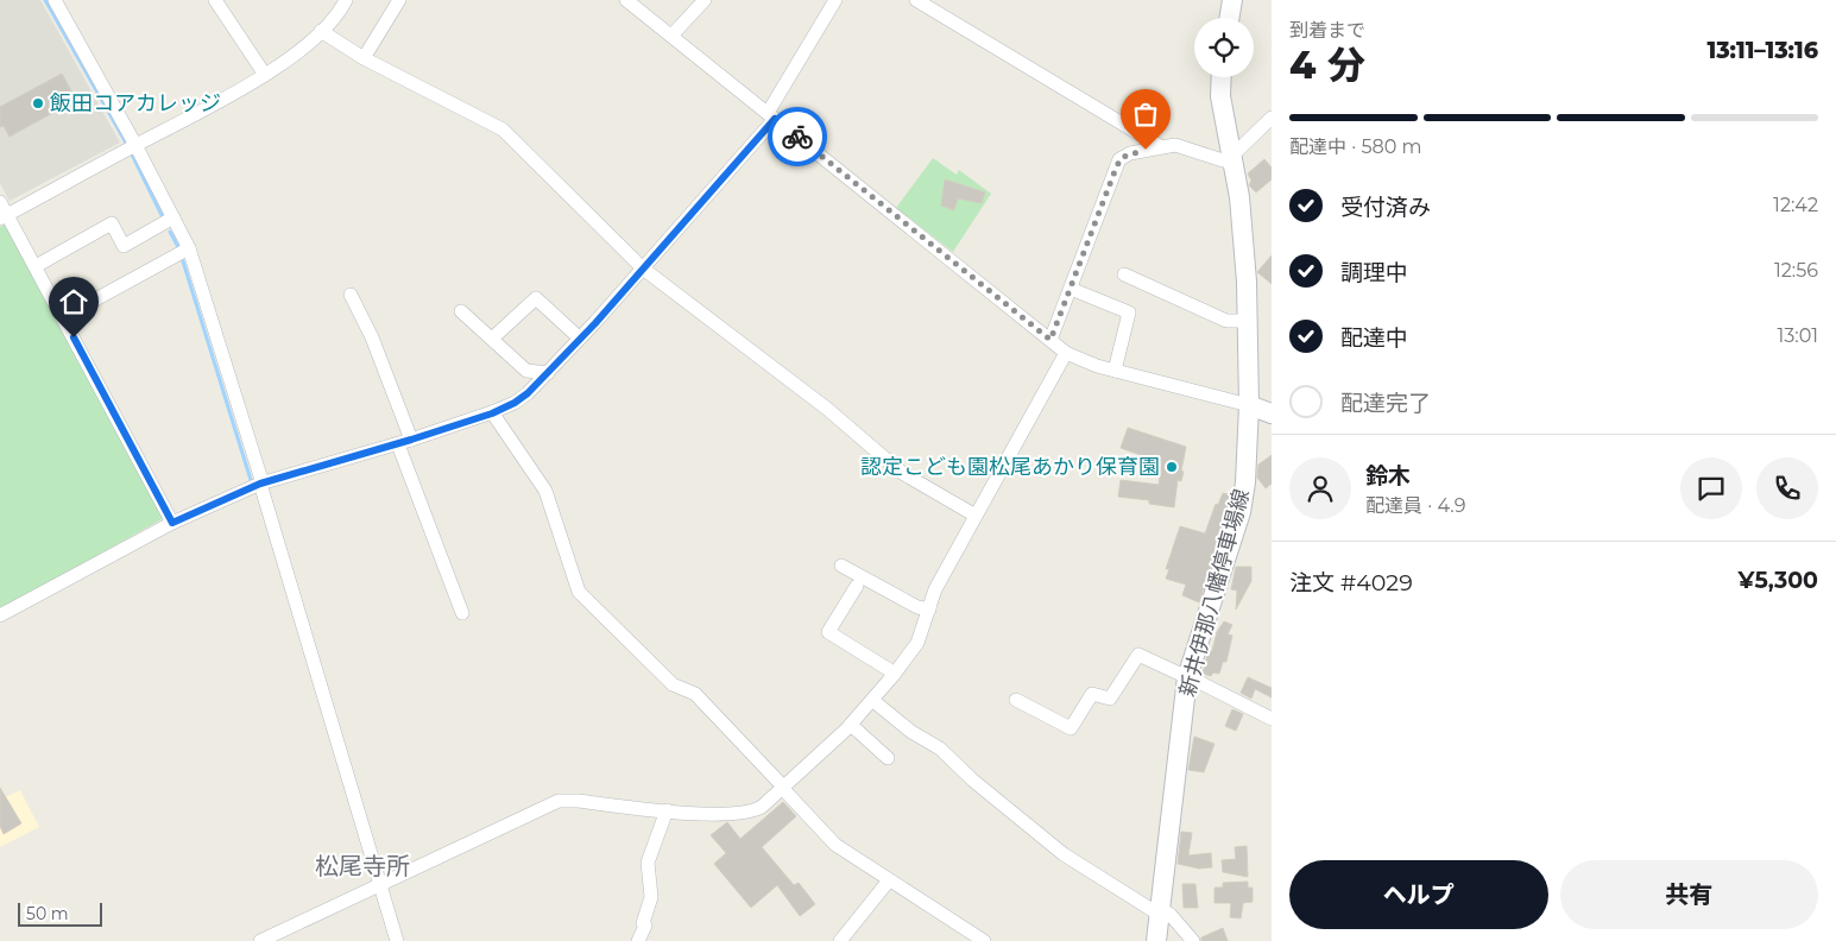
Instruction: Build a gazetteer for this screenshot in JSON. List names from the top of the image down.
{
  "streets": {
    "main road": ["新井伊那八幡停車場線"]
  },
  "districts": ["松尾寺所"],
  "places": ["飯田コアカレッジ", "認定こども園松尾あかり保育園"],
  "scale_bar": "50 m",
  "page": {
    "heading": ["4 分", "到着まで", "13:11–13:16"],
    "panel": [
      "鈴木",
      "配達員 · 4.9",
      "注文 #4029",
      "¥5,300"
    ],
    "bar": "配達中 · 580 m",
    "list": [
      ["受付済み", "12:42"],
      ["調理中", "12:56"],
      ["配達中", "13:01"],
      "配達完了"
    ],
    "buttons": ["ヘルプ", "共有"],
    "scale": "50 m"
  }
}
